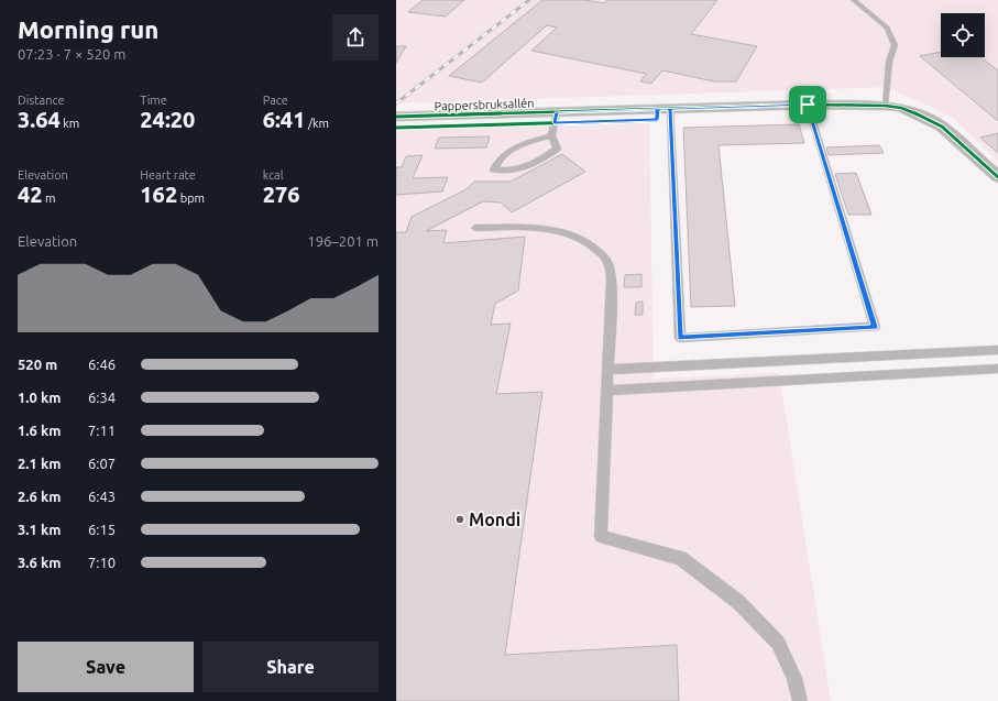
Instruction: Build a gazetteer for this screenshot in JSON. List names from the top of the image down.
{
  "streets": {
    "street": ["Pappersbruksallén"]
  },
  "places": ["Mondi"],
  "page": {
    "heading": ["Morning run", "07:23 · 7 × 520 m"],
    "stats": [
      ["Distance", "3.64 km"],
      ["Time", "24:20"],
      ["Pace", "6:41 /km"],
      ["Elevation", "42 m"],
      ["Heart rate", "162 bpm"],
      ["kcal", "276"]
    ],
    "chart": ["Elevation", "196–201 m"],
    "list": [
      {
        "name": "520 m",
        "note": "6:46"
      },
      {
        "name": "1.0 km",
        "note": "6:34"
      },
      {
        "name": "1.6 km",
        "note": "7:11"
      },
      {
        "name": "2.1 km",
        "note": "6:07"
      },
      {
        "name": "2.6 km",
        "note": "6:43"
      },
      {
        "name": "3.1 km",
        "note": "6:15"
      },
      {
        "name": "3.6 km",
        "note": "7:10"
      }
    ],
    "buttons": ["Save", "Share"]
  }
}
